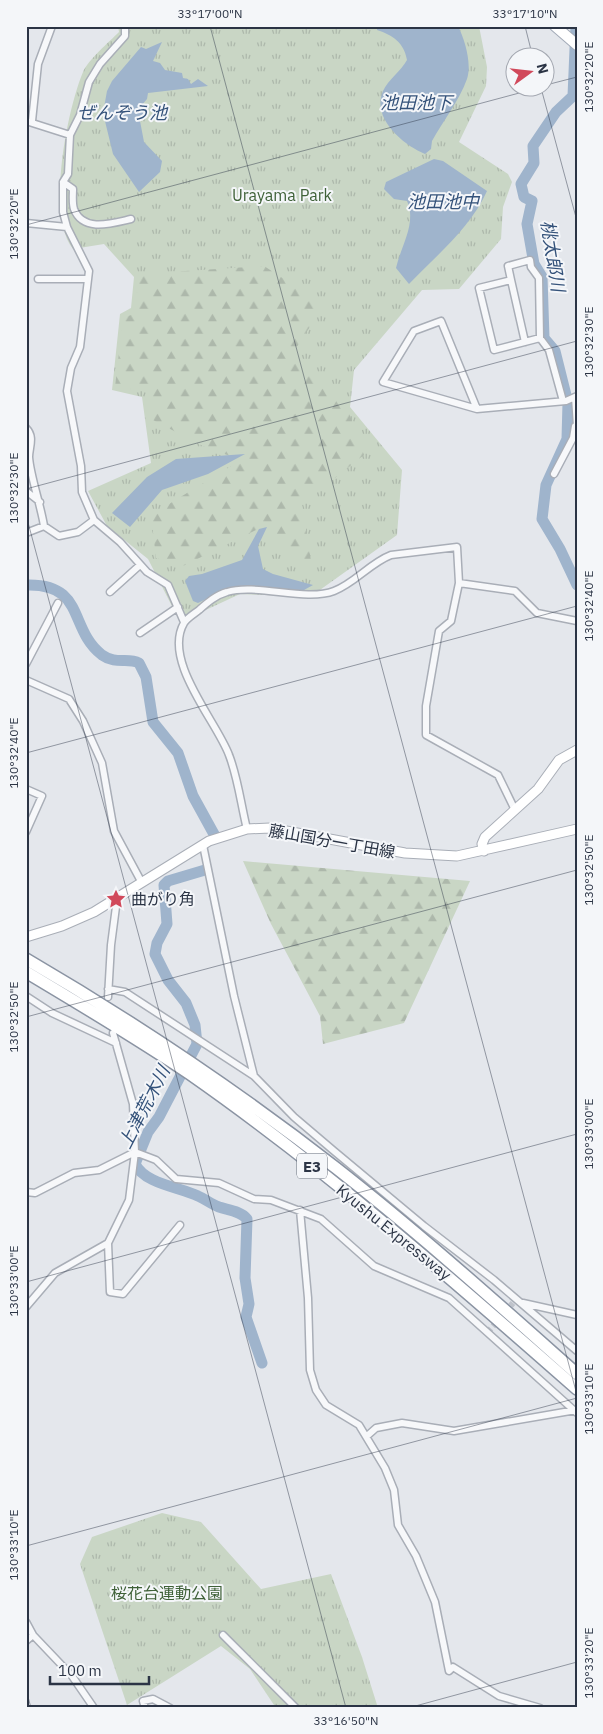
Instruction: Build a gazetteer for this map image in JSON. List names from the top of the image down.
{
  "streets": {
    "highway": ["E3", "Kyushu Expressway"],
    "main road": ["藤山国分一丁田線"]
  },
  "water": [
    "池田池下",
    "ぜんぞう池",
    "池田池中",
    "桃太郎川",
    "上津荒木川"
  ],
  "parks": ["Urayama Park", "桜花台運動公園"],
  "places": {
    "place": ["曲がり角"]
  },
  "scale_bar": "100 m",
  "north": "right",
  "coordinates": [
    "33°17'00\"N",
    "33°17'10\"N",
    "130°32'20\"E",
    "130°32'30\"E",
    "130°32'40\"E",
    "130°32'50\"E",
    "130°33'00\"E",
    "130°33'10\"E",
    "130°33'20\"E",
    "33°16'50\"N"
  ]
}
